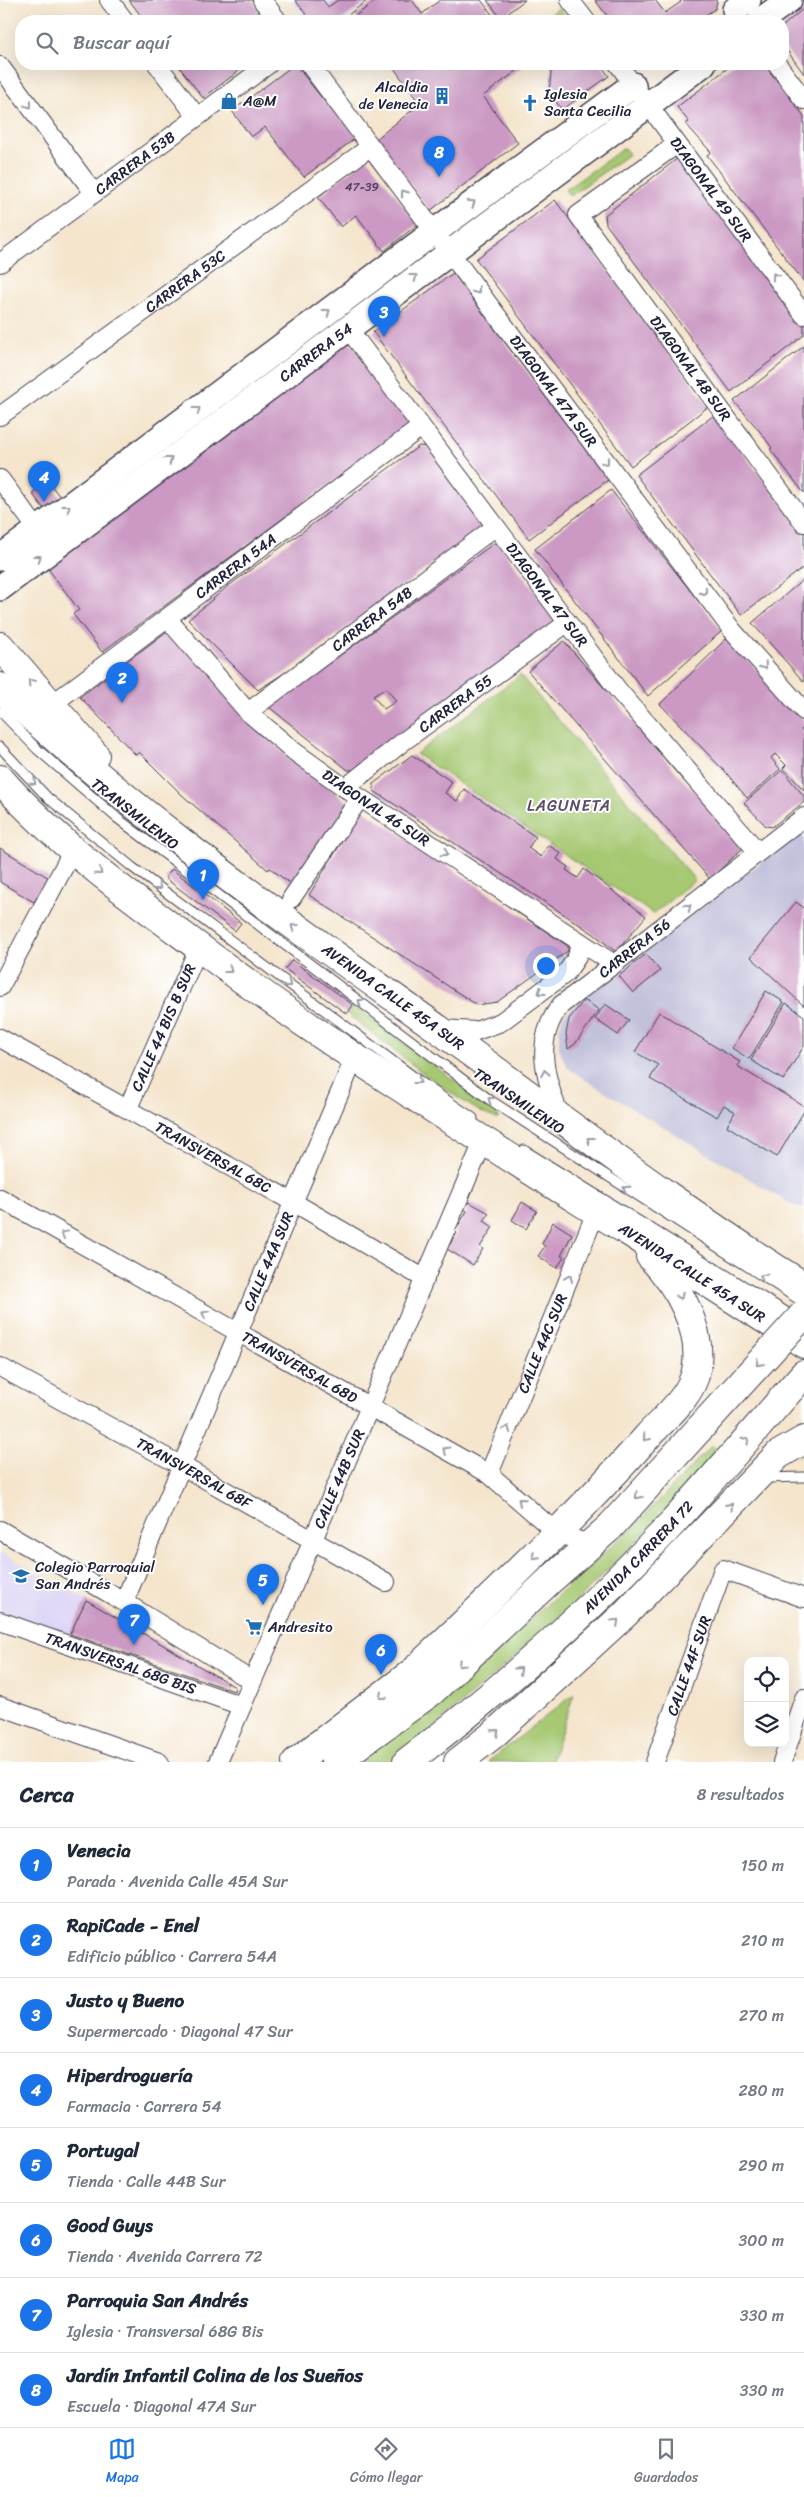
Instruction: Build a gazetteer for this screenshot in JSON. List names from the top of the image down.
{
  "streets": {
    "highway": ["AVENIDA CALLE 45A SUR", "AVENIDA CARRERA 72"],
    "street": [
      "CARRERA 53B",
      "DIAGONAL 49 SUR",
      "CARRERA 53C",
      "CARRERA 54",
      "DIAGONAL 48 SUR",
      "DIAGONAL 47A SUR",
      "CARRERA 54A",
      "DIAGONAL 47 SUR",
      "CARRERA 54B",
      "CARRERA 55",
      "DIAGONAL 46 SUR",
      "CARRERA 56",
      "CALLE 44 BIS B SUR",
      "TRANSVERSAL 68C",
      "CALLE 44A SUR",
      "CALLE 44C SUR",
      "TRANSVERSAL 68D",
      "TRANSVERSAL 68F",
      "CALLE 44B SUR",
      "TRANSVERSAL 68G BIS",
      "CALLE 44F SUR"
    ],
    "lane": ["TRANSMILENIO"]
  },
  "crossings": [
    ["DIAGONAL 49 SUR", "CARRERA 54"],
    ["DIAGONAL 49 SUR", "DIAGONAL 48 SUR"],
    ["CARRERA 53C", "DIAGONAL 47A SUR"],
    ["CARRERA 54", "DIAGONAL 47A SUR"],
    ["CARRERA 54", "DIAGONAL 47 SUR"],
    ["CARRERA 54A", "DIAGONAL 47 SUR"],
    ["CARRERA 54A", "DIAGONAL 46 SUR"],
    ["DIAGONAL 47 SUR", "CARRERA 54B"],
    ["DIAGONAL 47 SUR", "CARRERA 55"],
    ["DIAGONAL 47 SUR", "CARRERA 56"],
    ["CARRERA 54B", "DIAGONAL 46 SUR"],
    ["CARRERA 55", "DIAGONAL 46 SUR"],
    ["DIAGONAL 46 SUR", "CARRERA 56"],
    ["CARRERA 56", "AVENIDA CALLE 45A SUR"],
    ["AVENIDA CALLE 45A SUR", "CALLE 44 BIS B SUR"],
    ["AVENIDA CALLE 45A SUR", "CALLE 44A SUR"],
    ["AVENIDA CALLE 45A SUR", "CALLE 44C SUR"],
    ["AVENIDA CALLE 45A SUR", "CALLE 44B SUR"],
    ["CALLE 44 BIS B SUR", "TRANSVERSAL 68C"],
    ["TRANSVERSAL 68C", "CALLE 44A SUR"],
    ["TRANSVERSAL 68C", "CALLE 44B SUR"],
    ["CALLE 44A SUR", "TRANSVERSAL 68D"],
    ["CALLE 44A SUR", "TRANSVERSAL 68F"],
    ["CALLE 44C SUR", "TRANSVERSAL 68D"],
    ["TRANSVERSAL 68D", "CALLE 44B SUR"],
    ["TRANSVERSAL 68F", "CALLE 44B SUR"],
    ["CALLE 44B SUR", "TRANSVERSAL 68G BIS"]
  ],
  "one_way": [
    "DIAGONAL 49 SUR",
    "DIAGONAL 46 SUR",
    "CALLE 44C SUR",
    "TRANSVERSAL 68D"
  ],
  "districts": ["LAGUNETA"],
  "places": {
    "building": ["Alcaldia de Venecia"],
    "shop": ["A@M"],
    "church": ["Iglesia Santa Cecilia"],
    "school or university": ["Colegio Parroquial San Andrés"],
    "supermarket": ["Andresito"]
  },
  "house_numbers": ["47-39"],
  "page": {
    "search": "Buscar aquí",
    "pins": [
      "8",
      "3",
      "4",
      "2",
      "1",
      "5",
      "7",
      "6"
    ],
    "heading": ["Cerca", "8 resultados"],
    "list": [
      {
        "mark": "1",
        "name": "Venecia",
        "note": "Parada · Avenida Calle 45A Sur",
        "value": "150 m"
      },
      {
        "mark": "2",
        "name": "RapiCade - Enel",
        "note": "Edificio público · Carrera 54A",
        "value": "210 m"
      },
      {
        "mark": "3",
        "name": "Justo y Bueno",
        "note": "Supermercado · Diagonal 47 Sur",
        "value": "270 m"
      },
      {
        "mark": "4",
        "name": "Hiperdroguería",
        "note": "Farmacia · Carrera 54",
        "value": "280 m"
      },
      {
        "mark": "5",
        "name": "Portugal",
        "note": "Tienda · Calle 44B Sur",
        "value": "290 m"
      },
      {
        "mark": "6",
        "name": "Good Guys",
        "note": "Tienda · Avenida Carrera 72",
        "value": "300 m"
      },
      {
        "mark": "7",
        "name": "Parroquia San Andrés",
        "note": "Iglesia · Transversal 68G Bis",
        "value": "330 m"
      },
      {
        "mark": "8",
        "name": "Jardín Infantil Colina de los Sueños",
        "note": "Escuela · Diagonal 47A Sur",
        "value": "330 m"
      }
    ],
    "nav": ["Mapa", "Cómo llegar", "Guardados"]
  }
}
